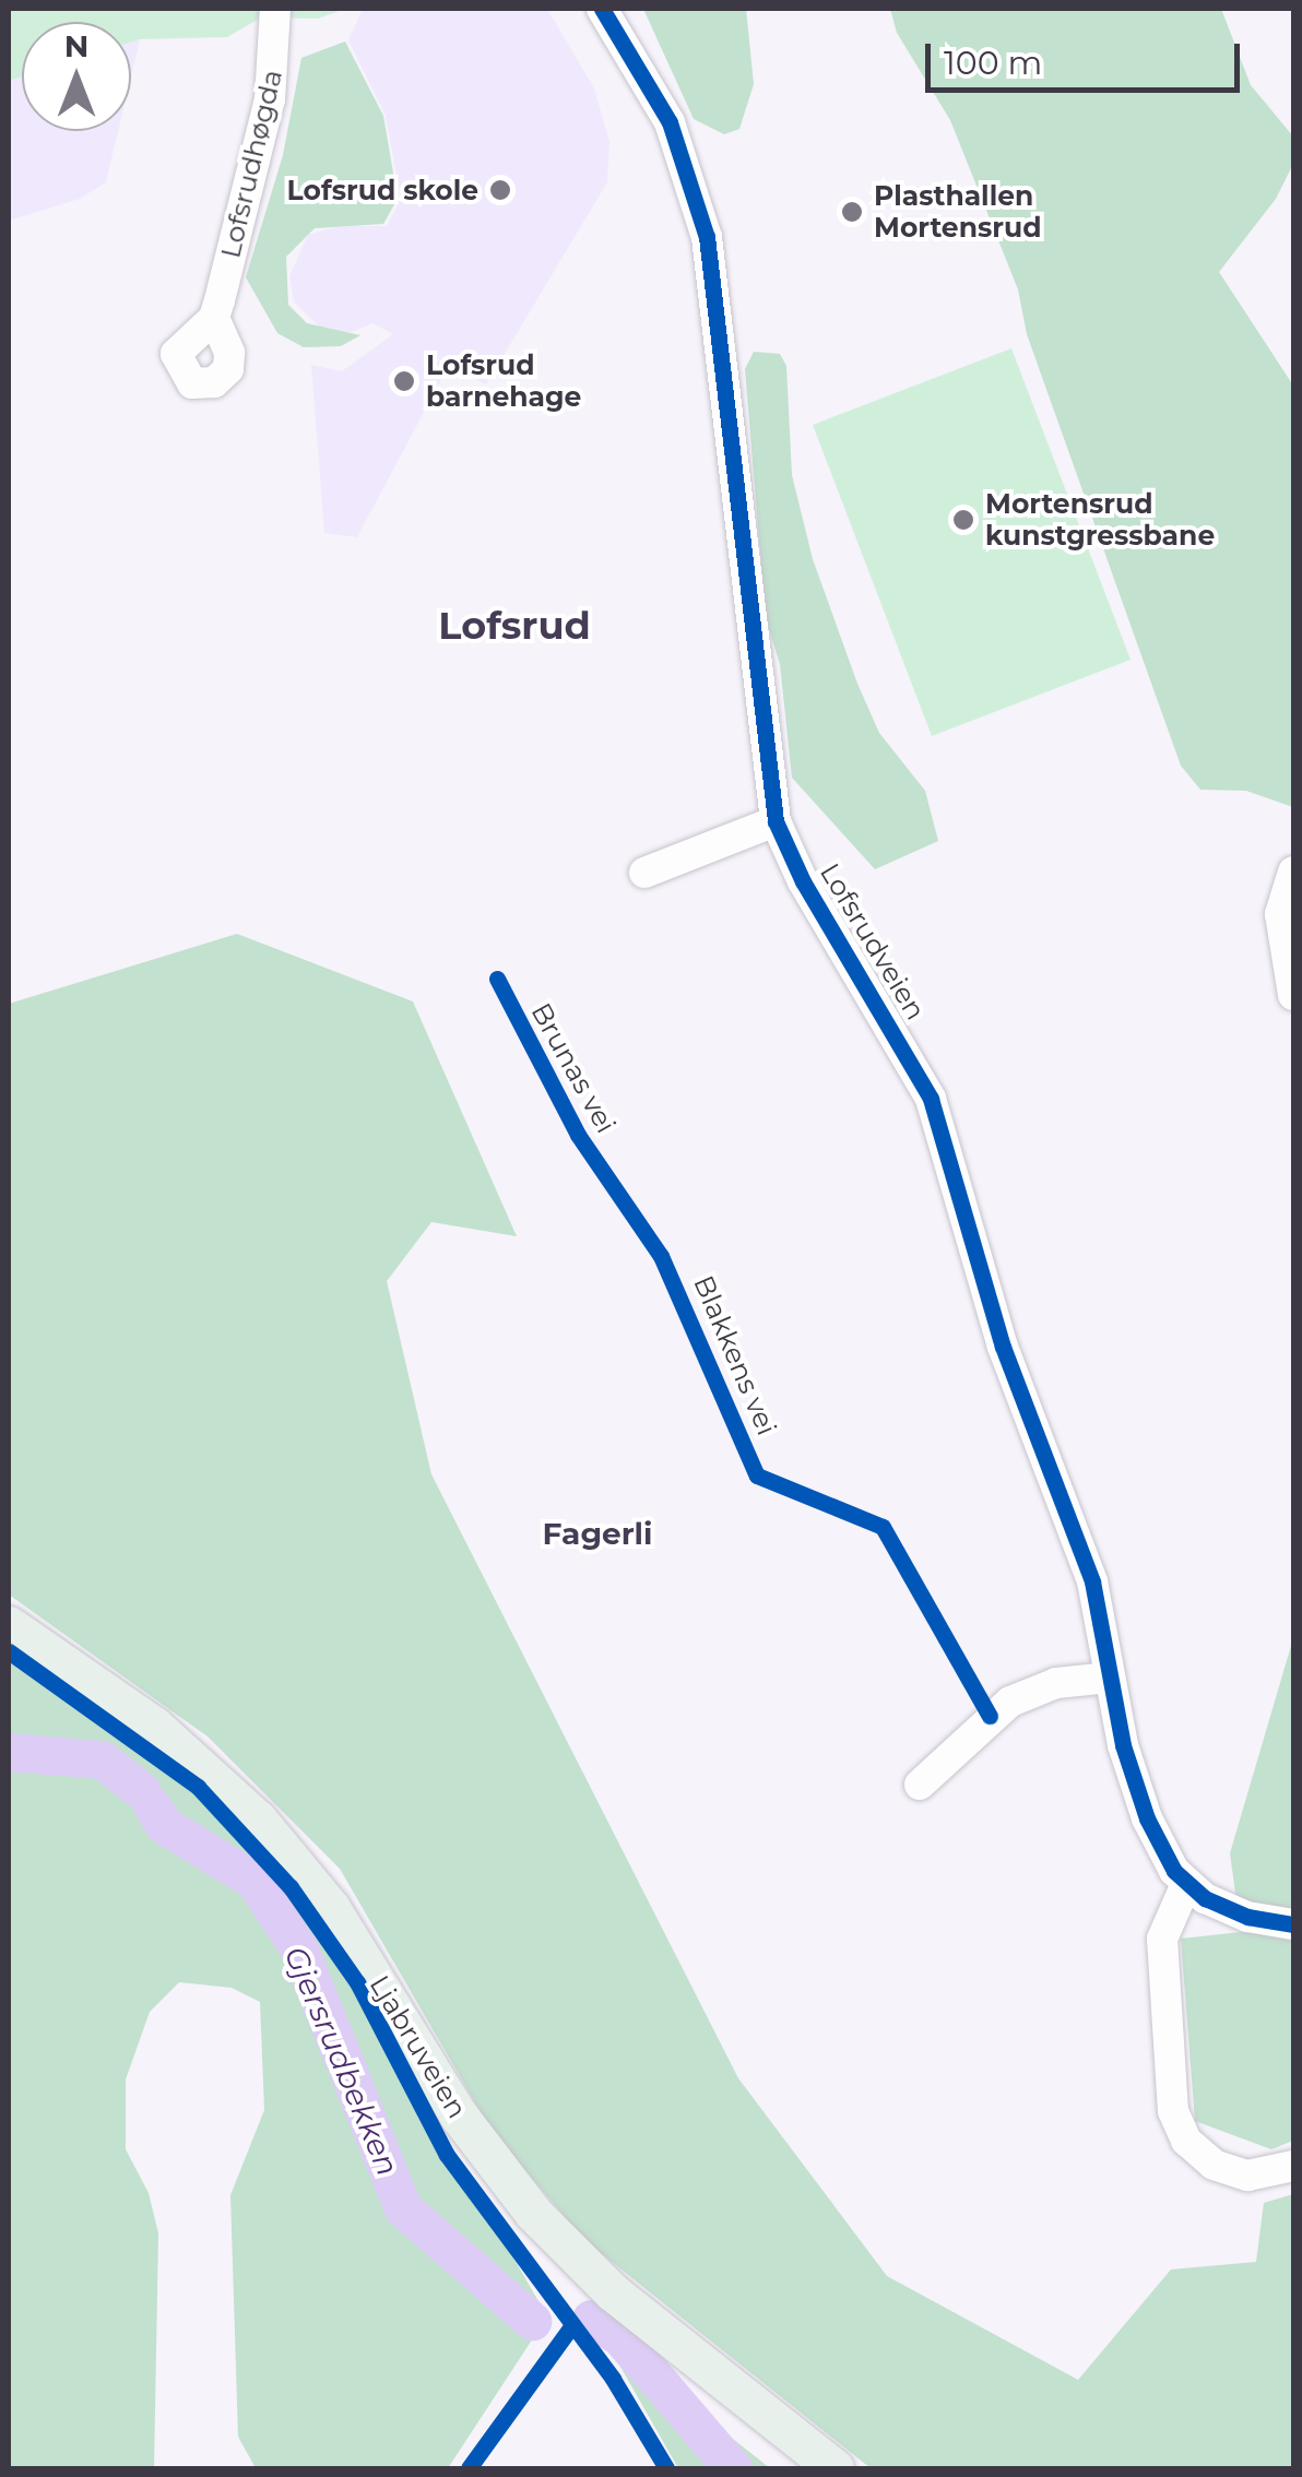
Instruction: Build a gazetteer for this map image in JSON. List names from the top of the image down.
{
  "streets": {
    "main road": ["Ljabruveien"],
    "street": ["Lofsrudhøgda", "Lofsrudveien"],
    "cycle path": ["Brunas vei"]
  },
  "districts": ["Lofsrud", "Fagerli"],
  "water": ["Gjersrudbekken"],
  "places": [
    "Lofsrud skole",
    "Plasthallen Mortensrud",
    "Lofsrud barnehage",
    "Mortensrud kunstgressbane"
  ],
  "scale_bar": "100 m",
  "north": "top"
}
